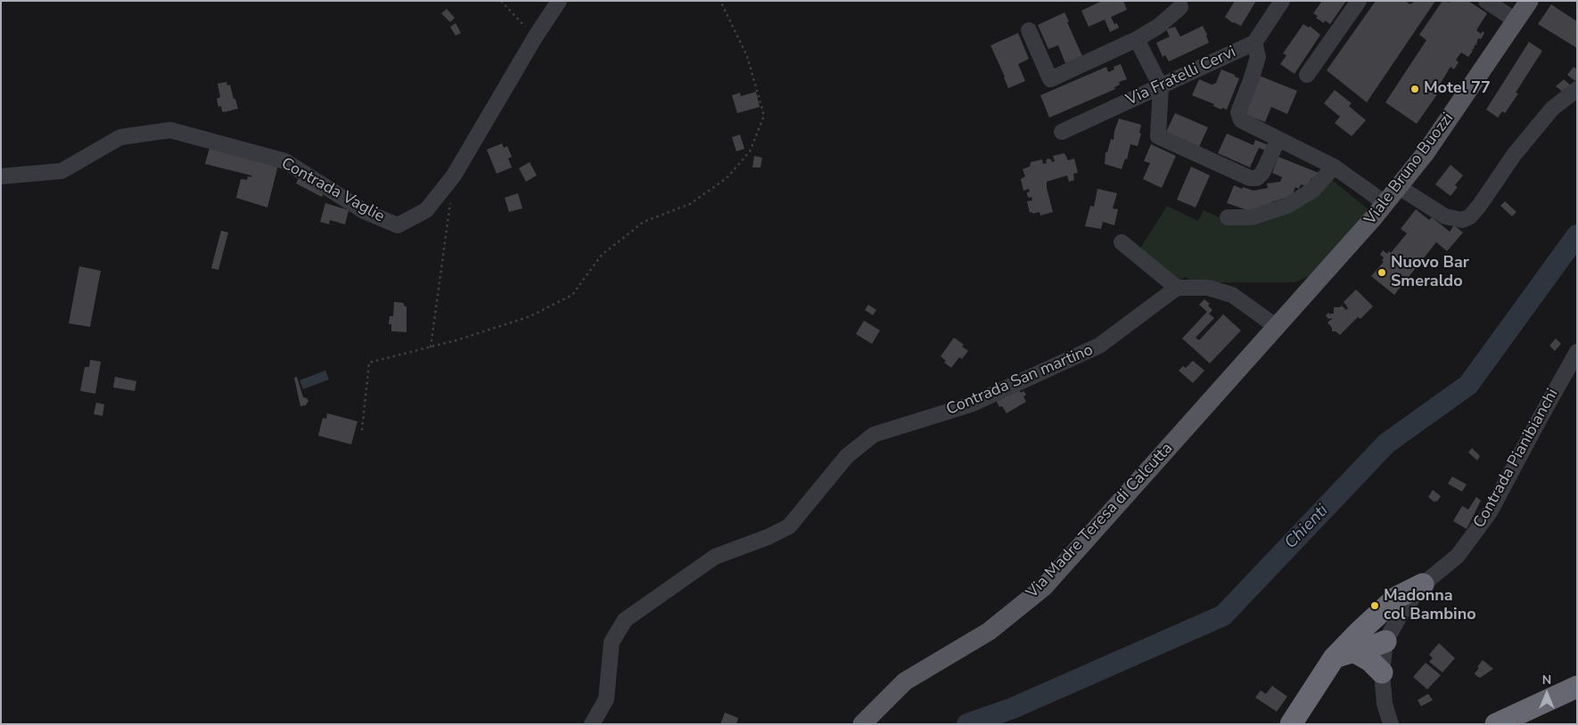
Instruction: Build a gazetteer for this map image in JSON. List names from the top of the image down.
{
  "streets": {
    "main road": ["Viale Bruno Buozzi", "Via Madre Teresa di Calcutta"],
    "street": [
      "Via Fratelli Cervi",
      "Contrada Vaglie",
      "Contrada San martino",
      "Contrada Pianibianchi"
    ]
  },
  "crossings": [
    ["Viale Bruno Buozzi", "Via Madre Teresa di Calcutta"]
  ],
  "water": ["Chienti"],
  "places": ["Motel 77", "Nuovo Bar Smeraldo", "Madonna col Bambino"],
  "north": "top"
}
